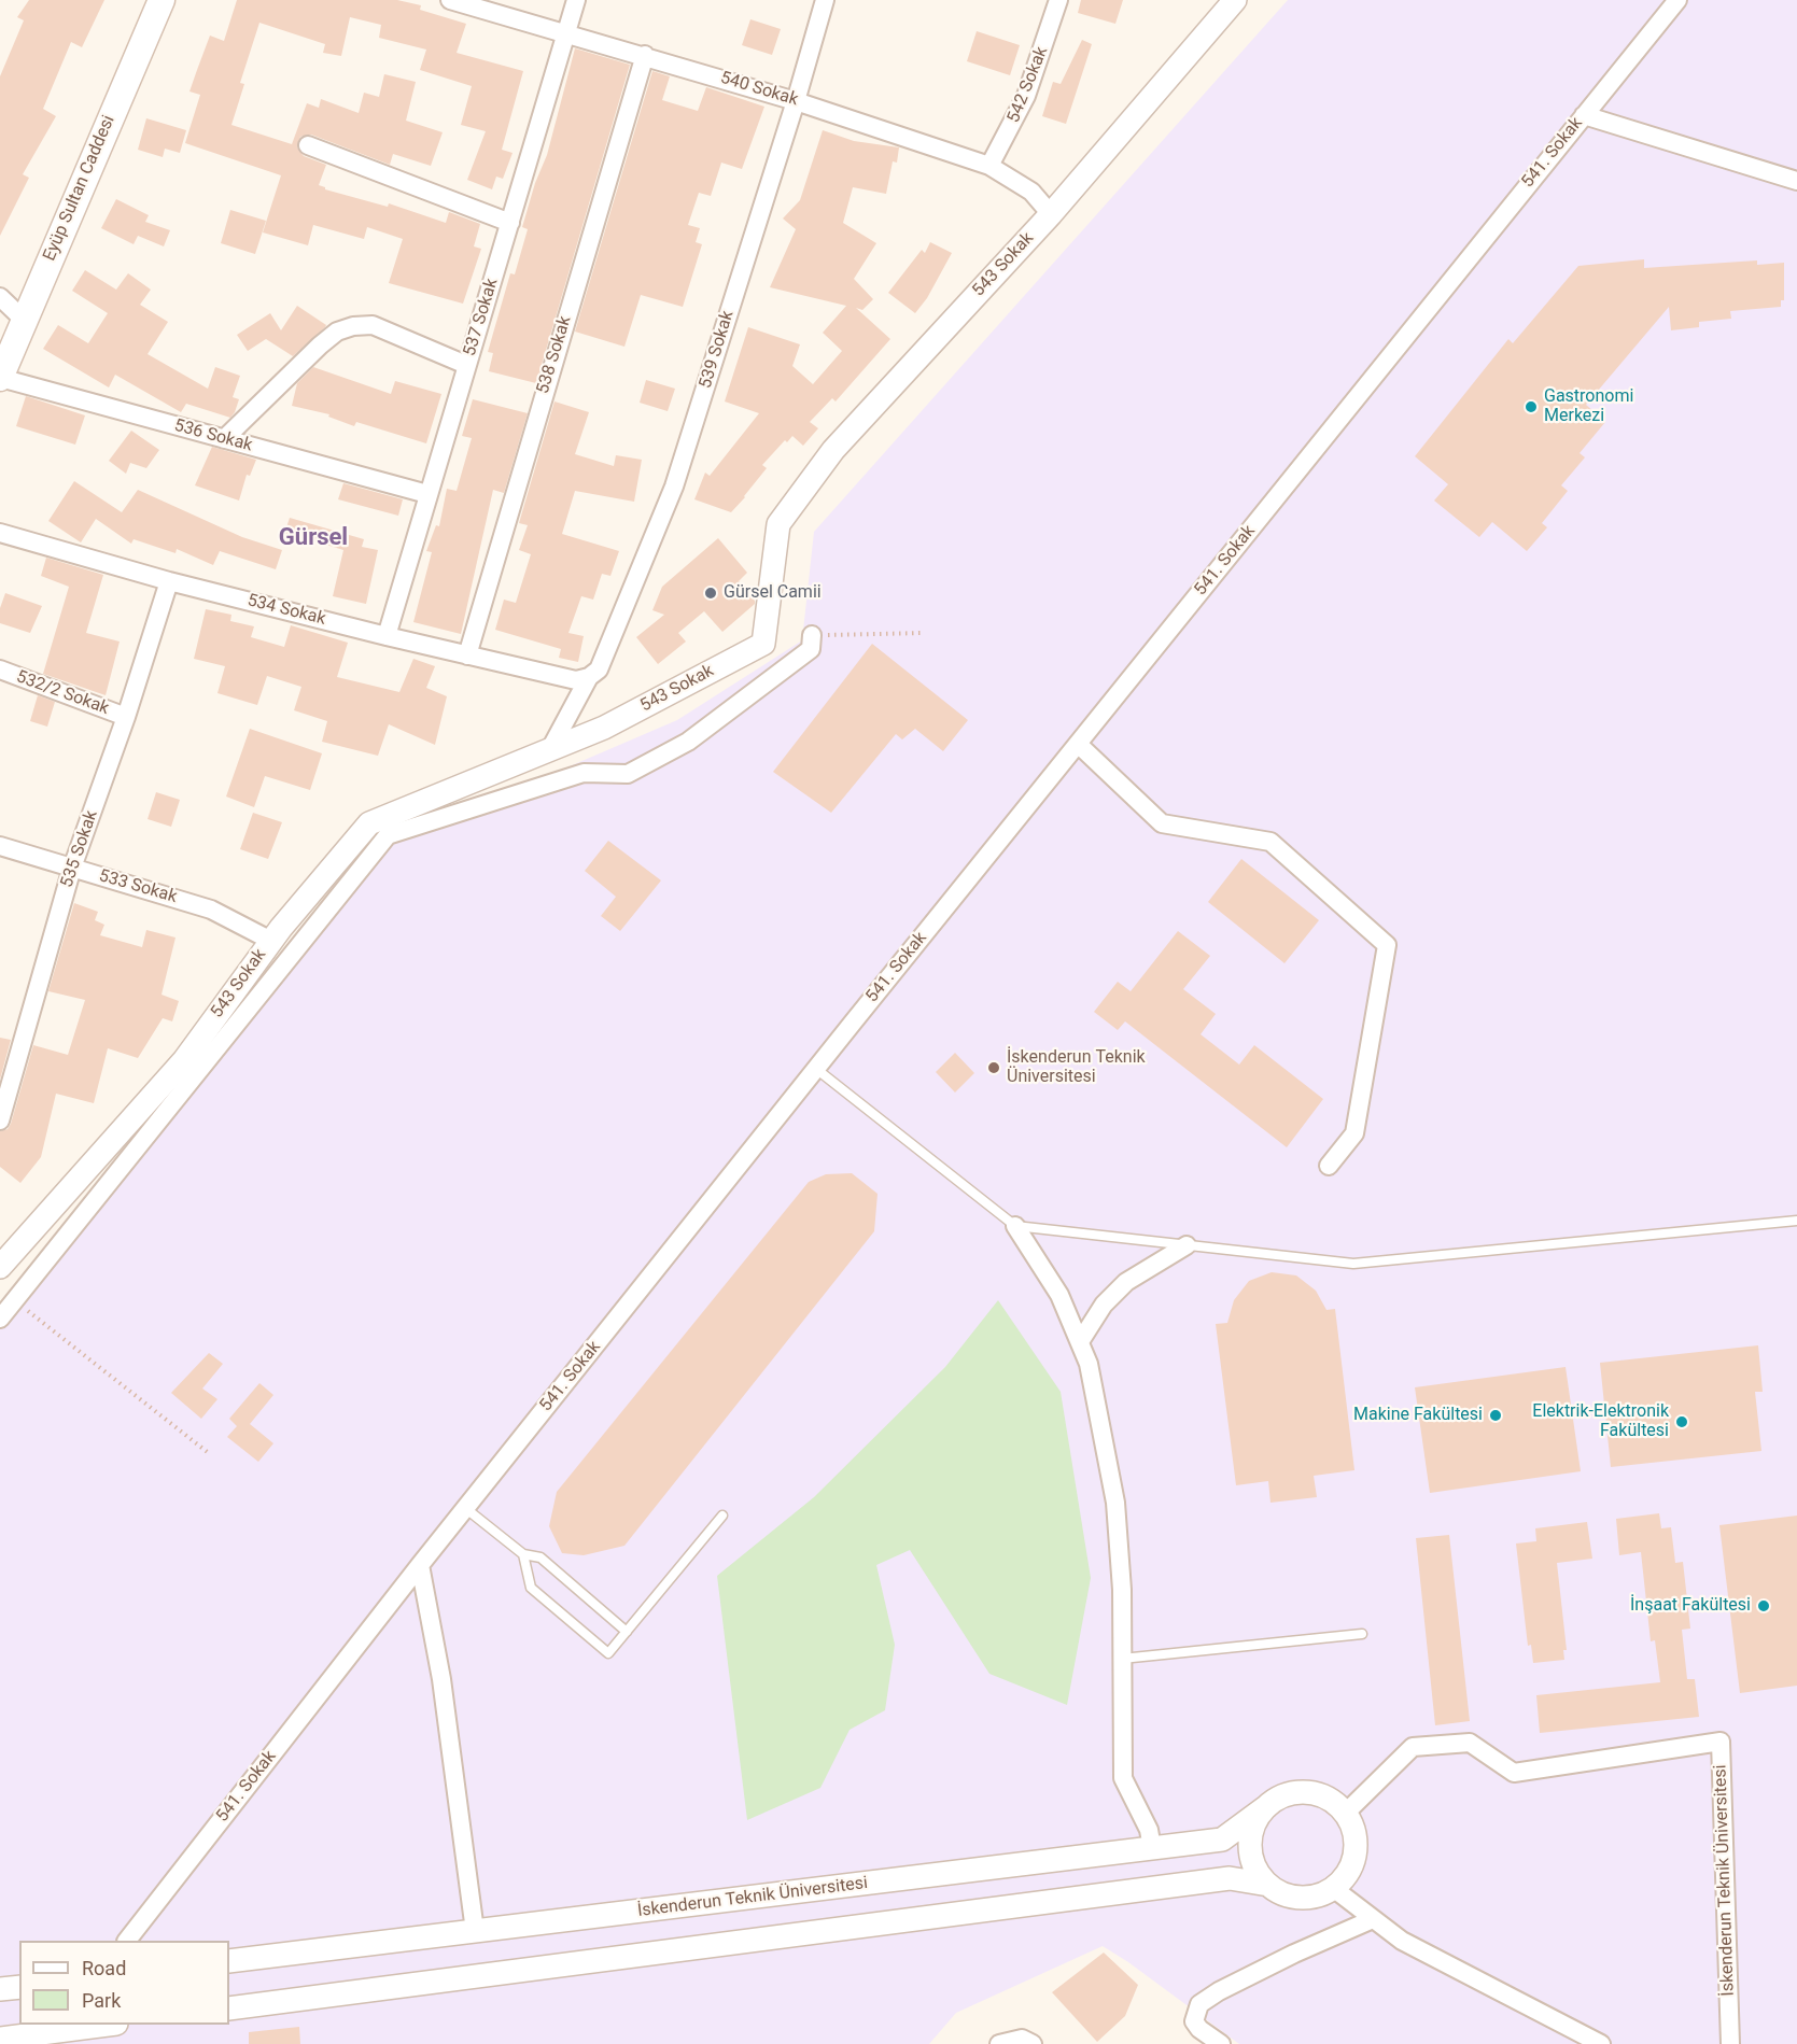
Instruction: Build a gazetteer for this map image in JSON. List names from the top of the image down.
{
  "streets": {
    "main road": ["Eyüp Sultan Caddesi"],
    "street": [
      "542 Sokak",
      "540 Sokak",
      "541. Sokak",
      "543 Sokak",
      "537 Sokak",
      "539 Sokak",
      "538 Sokak",
      "536 Sokak",
      "534 Sokak",
      "532/2 Sokak",
      "535 Sokak",
      "533 Sokak",
      "İskenderun Teknik Üniversitesi"
    ]
  },
  "crossings": [
    ["542 Sokak", "540 Sokak"],
    ["540 Sokak", "543 Sokak"],
    ["540 Sokak", "537 Sokak"],
    ["540 Sokak", "539 Sokak"],
    ["540 Sokak", "538 Sokak"],
    ["Eyüp Sultan Caddesi", "536 Sokak"],
    ["543 Sokak", "539 Sokak"],
    ["543 Sokak", "533 Sokak"],
    ["537 Sokak", "536 Sokak"],
    ["537 Sokak", "534 Sokak"],
    ["539 Sokak", "534 Sokak"],
    ["538 Sokak", "534 Sokak"],
    ["534 Sokak", "535 Sokak"],
    ["532/2 Sokak", "535 Sokak"],
    ["535 Sokak", "533 Sokak"]
  ],
  "districts": ["Gürsel"],
  "places": [
    "Gastronomi Merkezi",
    "Gürsel Camii",
    "İskenderun Teknik Üniversitesi",
    "Makine Fakültesi",
    "Elektrik-Elektronik Fakültesi",
    "İnşaat Fakültesi"
  ],
  "legend": ["Road", "Park"]
}
